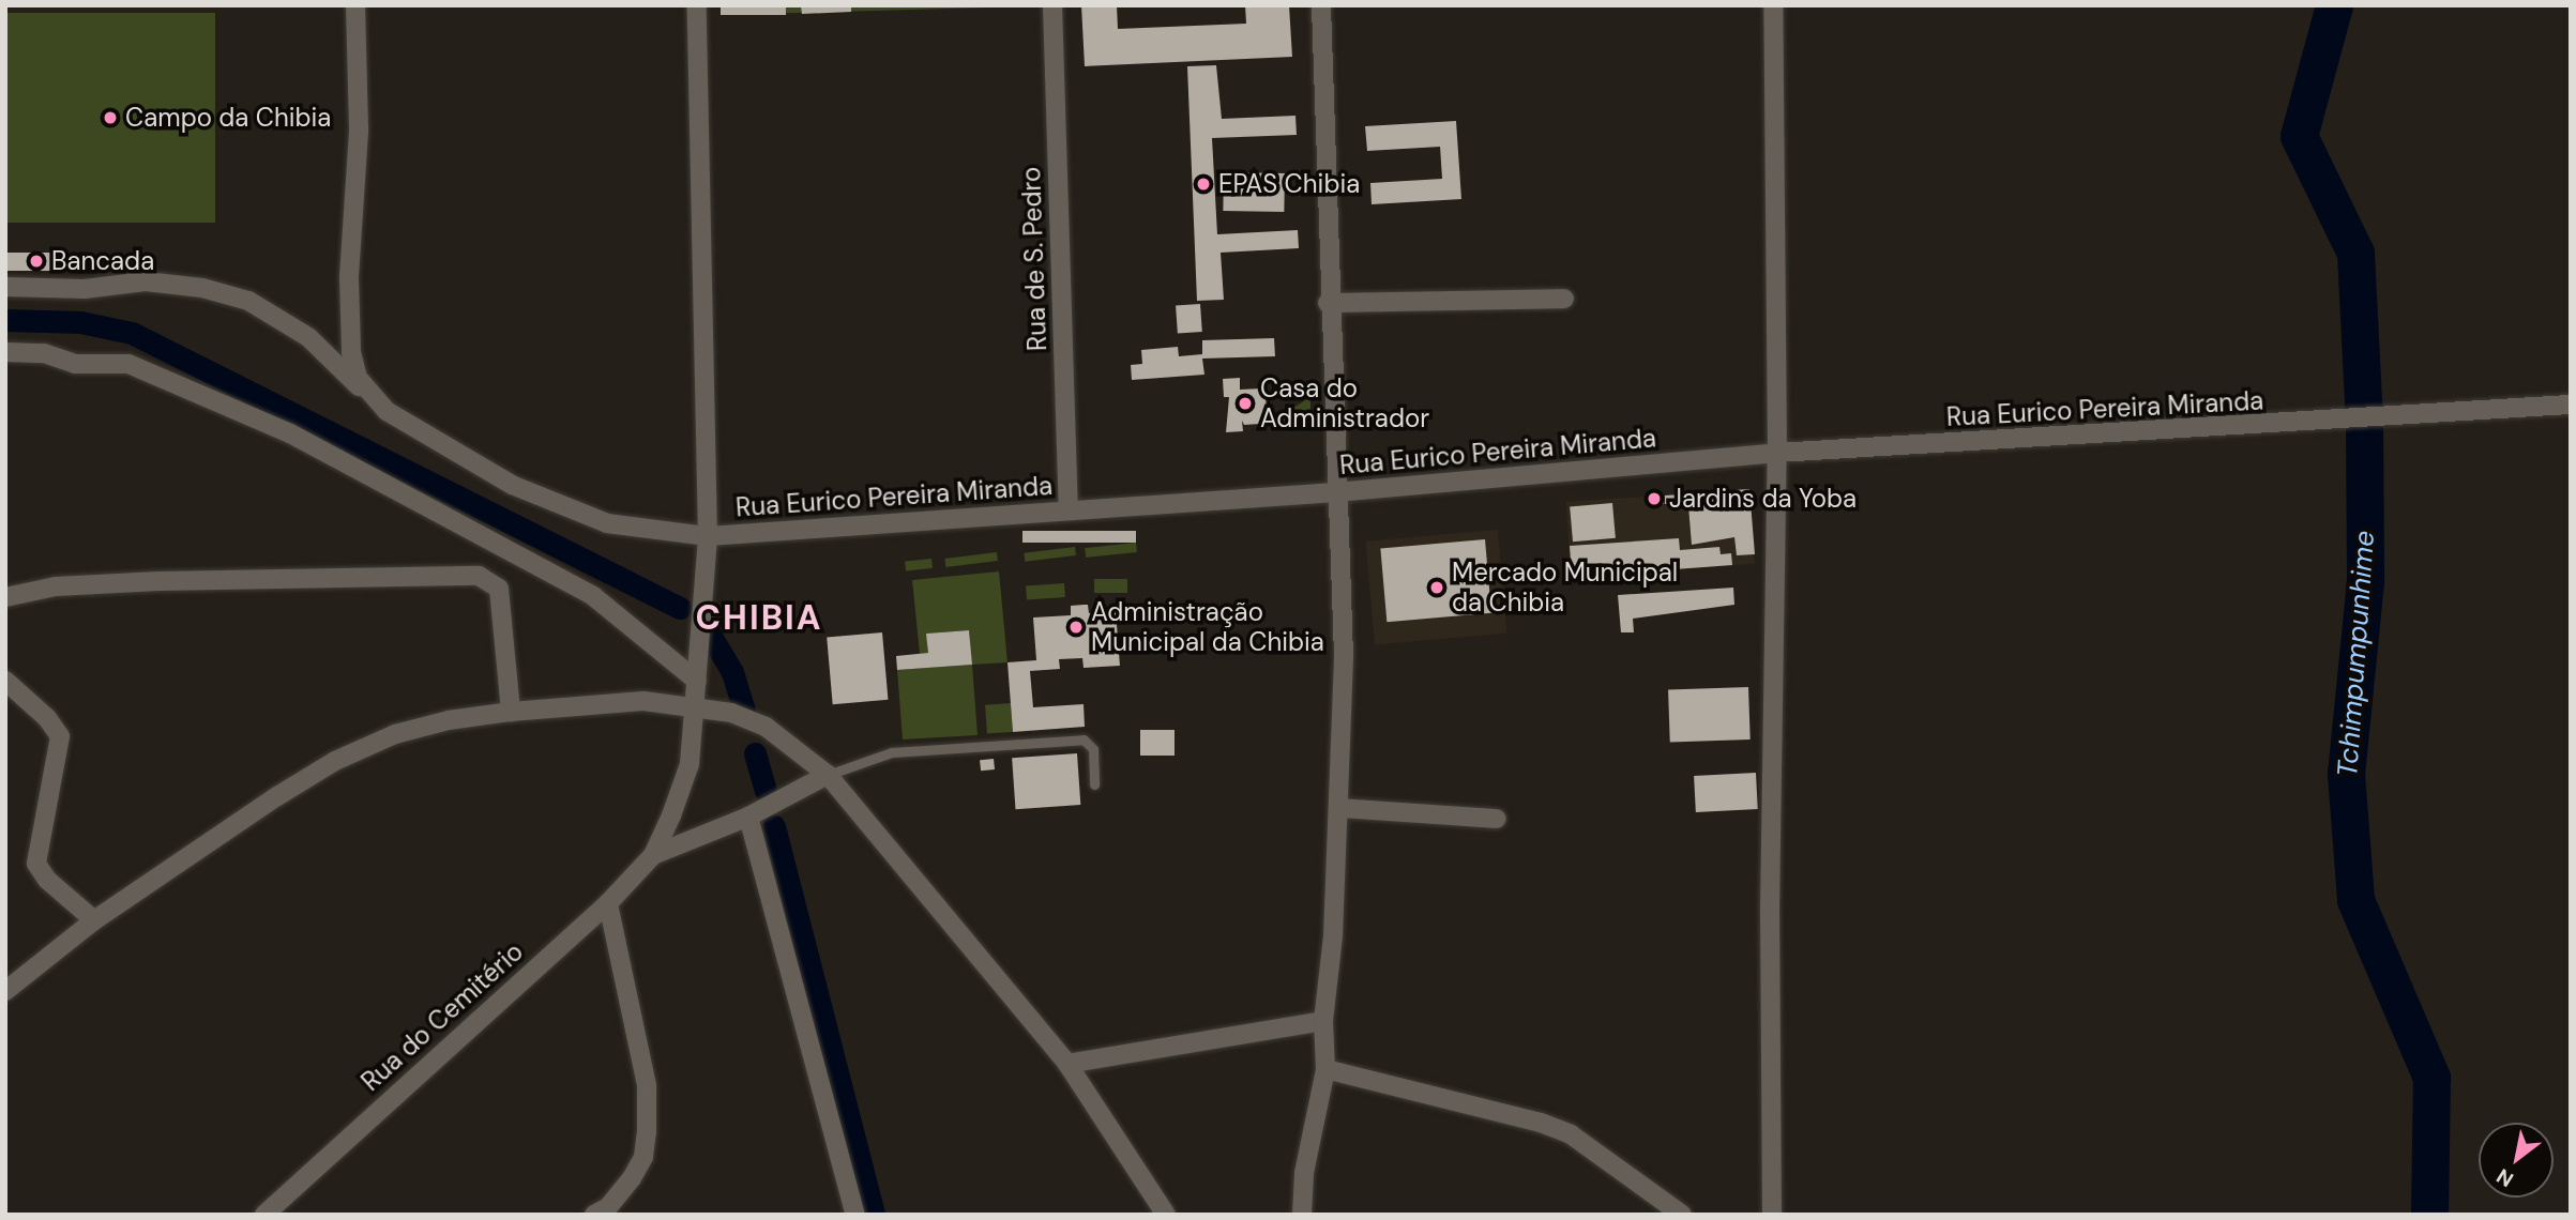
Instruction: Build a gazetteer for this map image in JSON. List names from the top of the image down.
{
  "streets": {
    "street": ["Rua de S. Pedro", "Rua Eurico Pereira Miranda", "Rua do Cemitério"]
  },
  "crossings": [
    ["Rua de S. Pedro", "Rua Eurico Pereira Miranda"]
  ],
  "districts": ["CHIBIA"],
  "water": ["Tchimpumpunhime"],
  "places": [
    "Campo da Chibia",
    "EPAS Chibia",
    "Bancada",
    "Casa do Administrador",
    "Jardins da Yoba",
    "Mercado Municipal da Chibia",
    "Administração Municipal da Chibia"
  ],
  "north": "bottom left"
}
